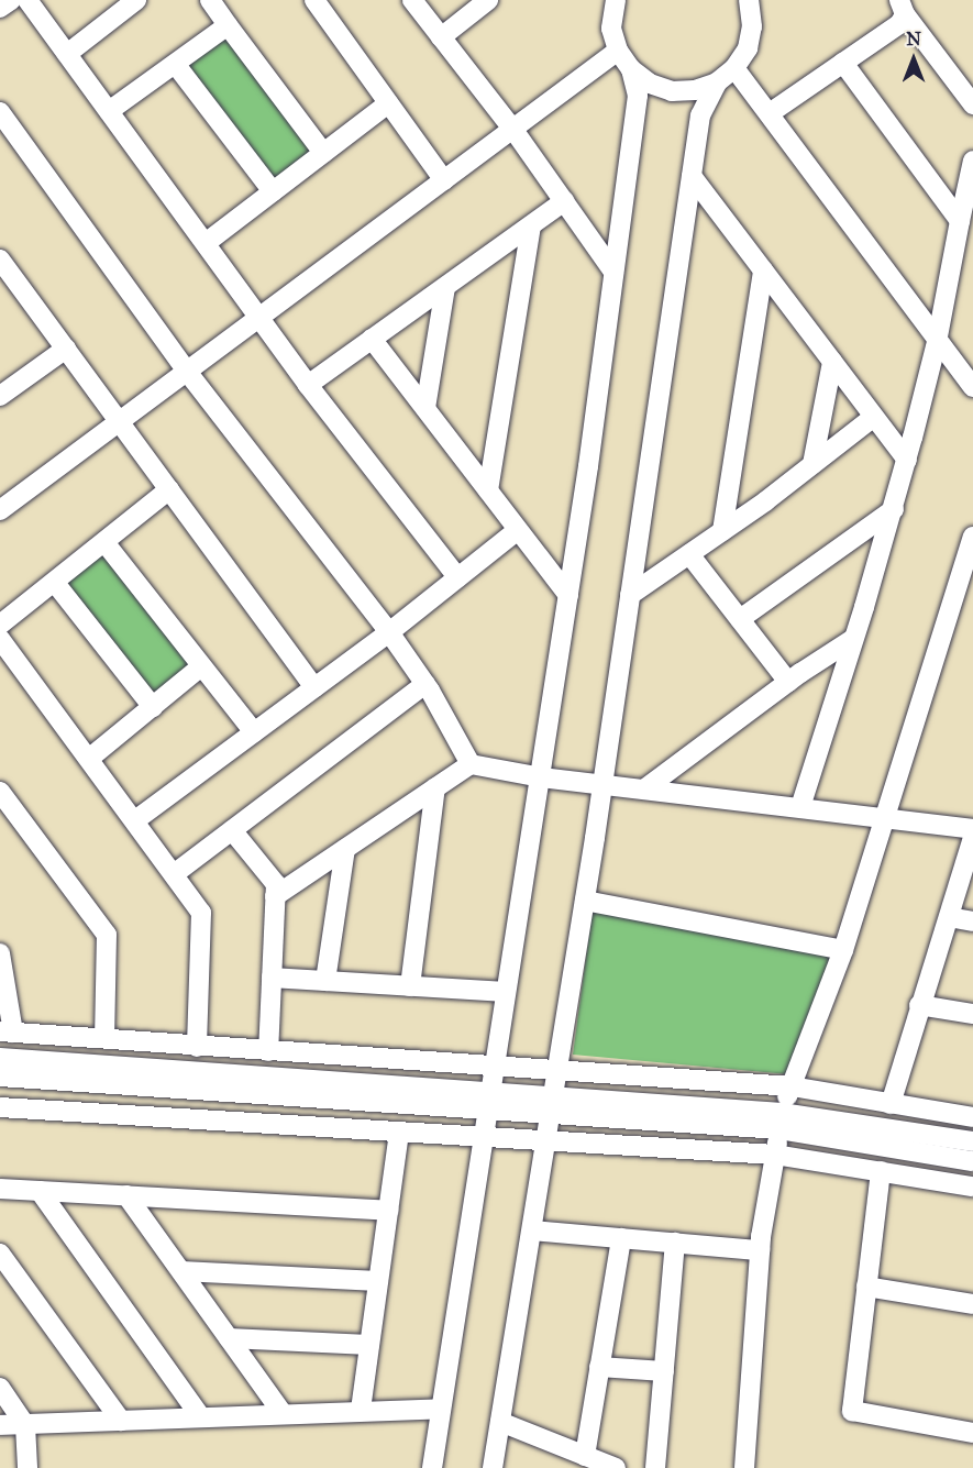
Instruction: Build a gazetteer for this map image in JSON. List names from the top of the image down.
{
  "north": "top"
}
